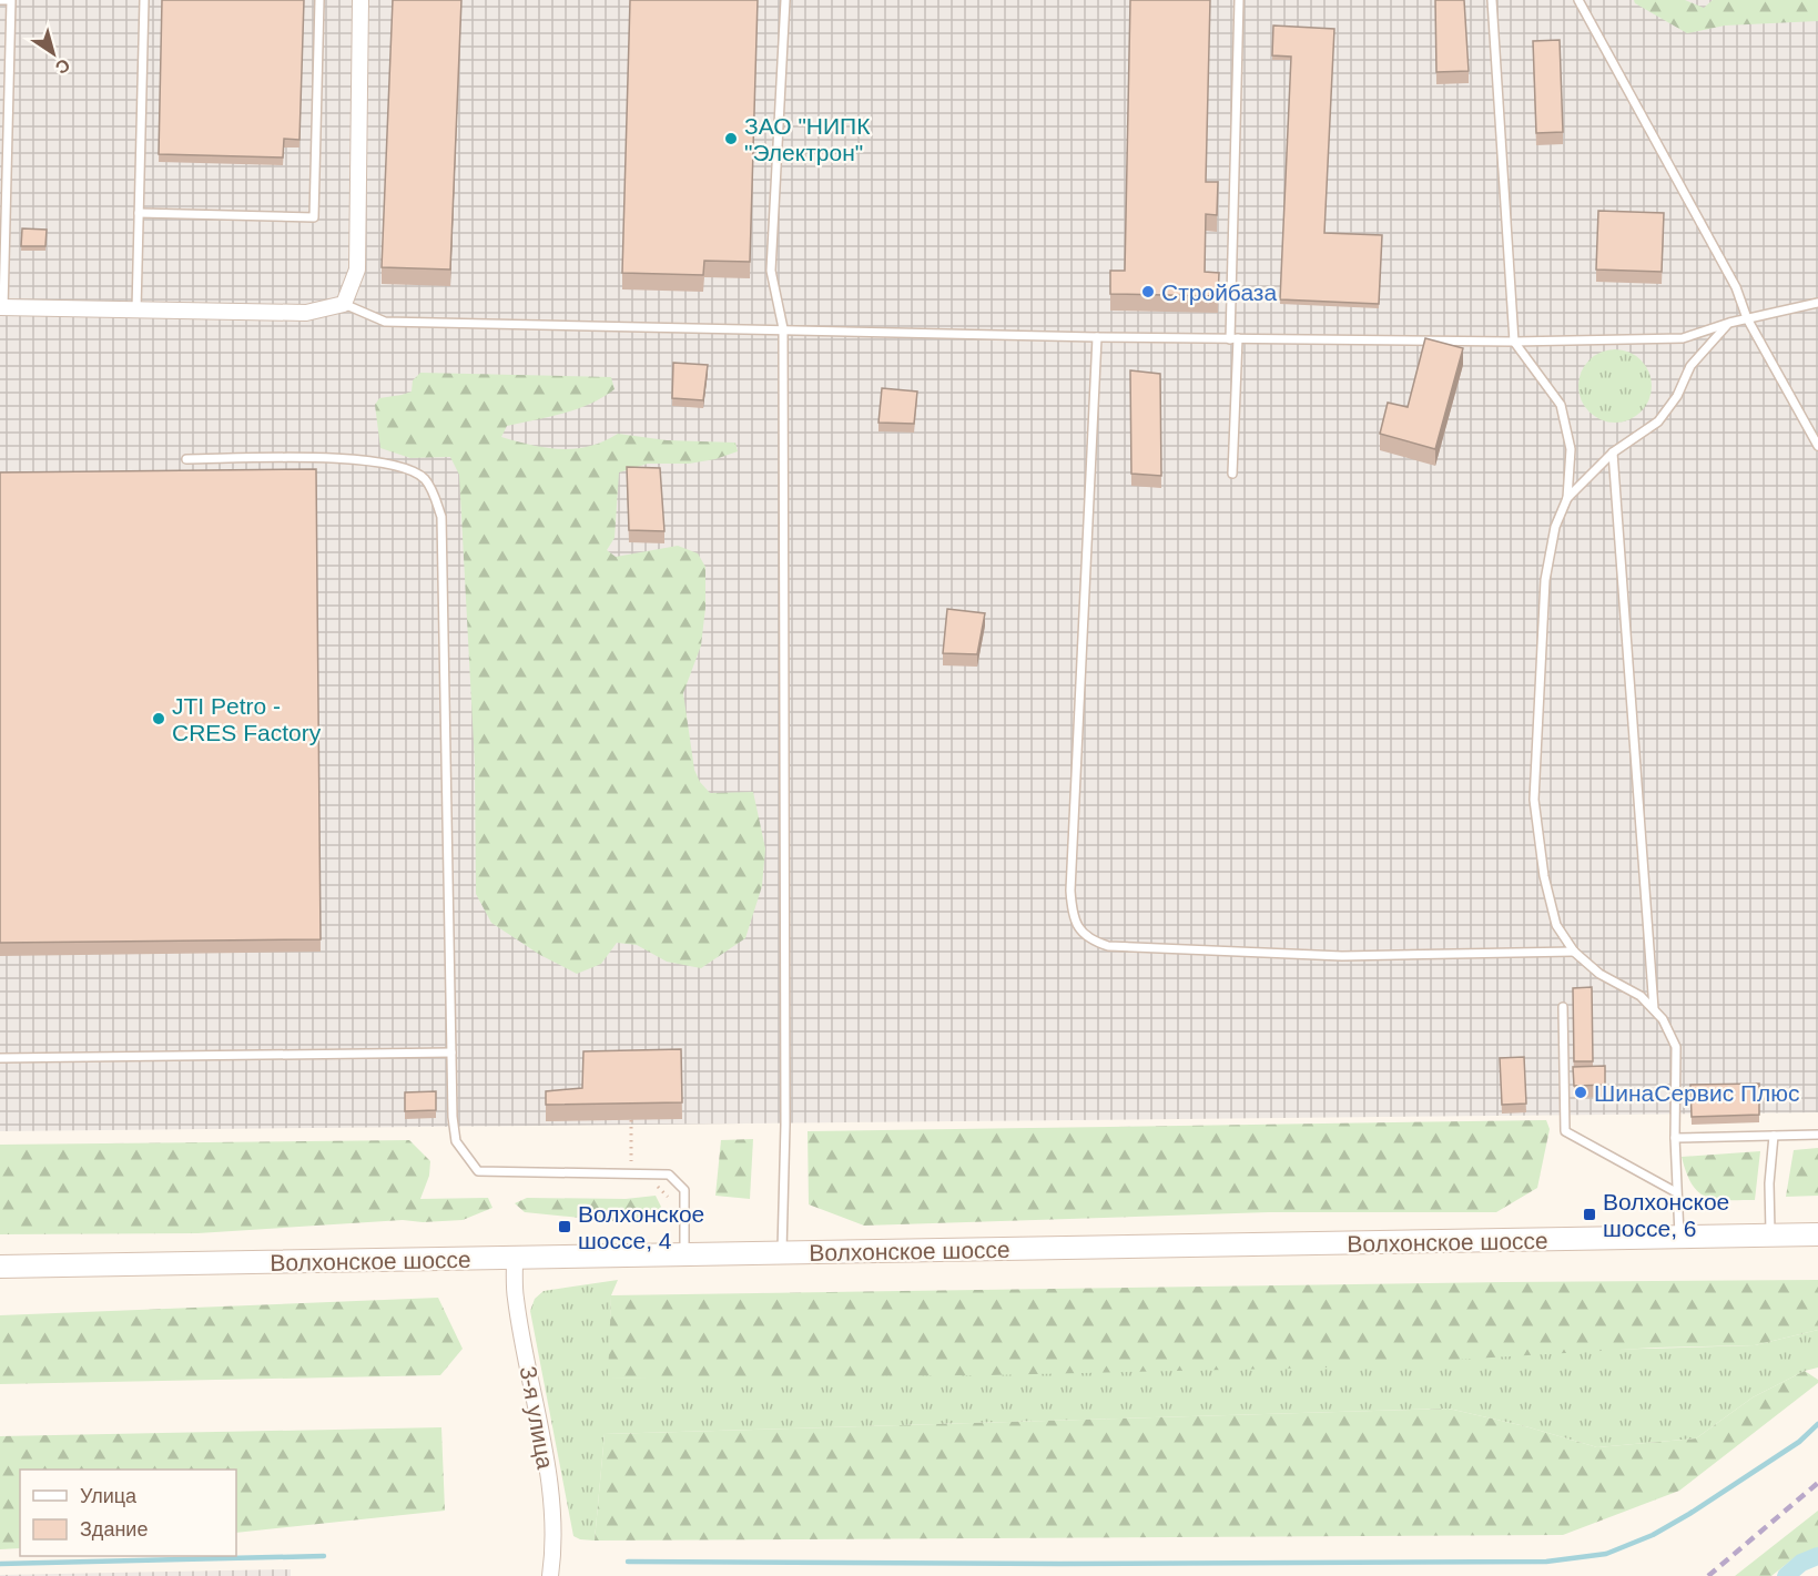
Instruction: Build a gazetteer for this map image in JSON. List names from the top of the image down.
{
  "streets": {
    "main road": ["Волхонское шоссе"],
    "street": ["3-я улица"]
  },
  "crossings": [
    ["Волхонское шоссе", "3-я улица"]
  ],
  "places": {
    "other": [
      "ЗАО \"НИПК \"Электрон\"",
      "Стройбаза",
      "JTI Petro - CRES Factory",
      "ШинаСервис Плюс"
    ],
    "transit": ["Волхонское шоссе, 6", "Волхонское шоссе, 4"]
  },
  "legend": ["Улица", "Здание"],
  "north": "bottom right"
}
